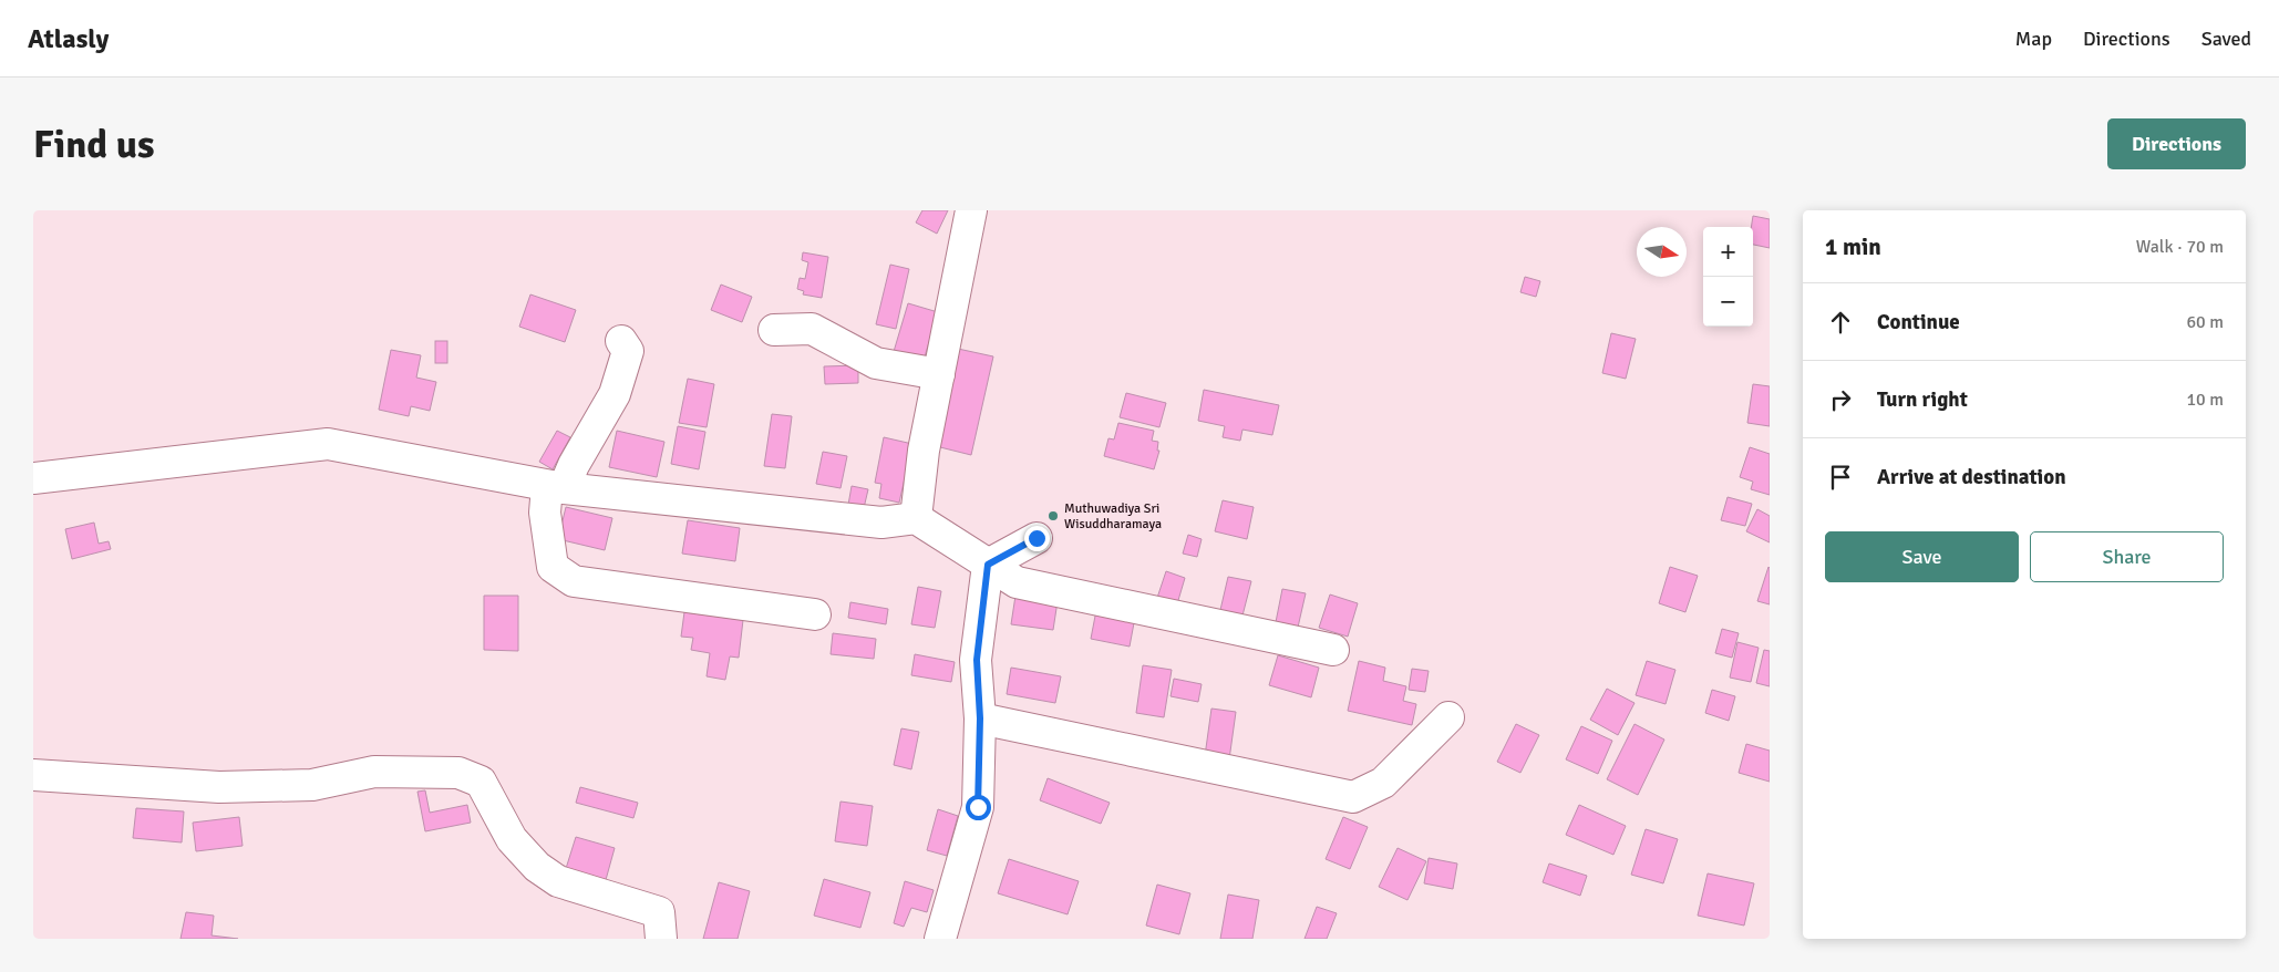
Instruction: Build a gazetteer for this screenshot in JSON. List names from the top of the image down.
{
  "places": ["Muthuwadiya Sri Wisuddharamaya"],
  "north": "right",
  "page": {
    "header": "Atlasly",
    "nav": ["Map", "Directions", "Saved"],
    "buttons": [
      "Directions",
      ["Save", "Share"]
    ],
    "title": "Find us",
    "heading": ["1 min", "Walk · 70 m"],
    "map_buttons": ["+", "−"],
    "list": [
      ["Continue", "60 m"],
      ["Turn right", "10 m"],
      "Arrive at destination"
    ]
  }
}
